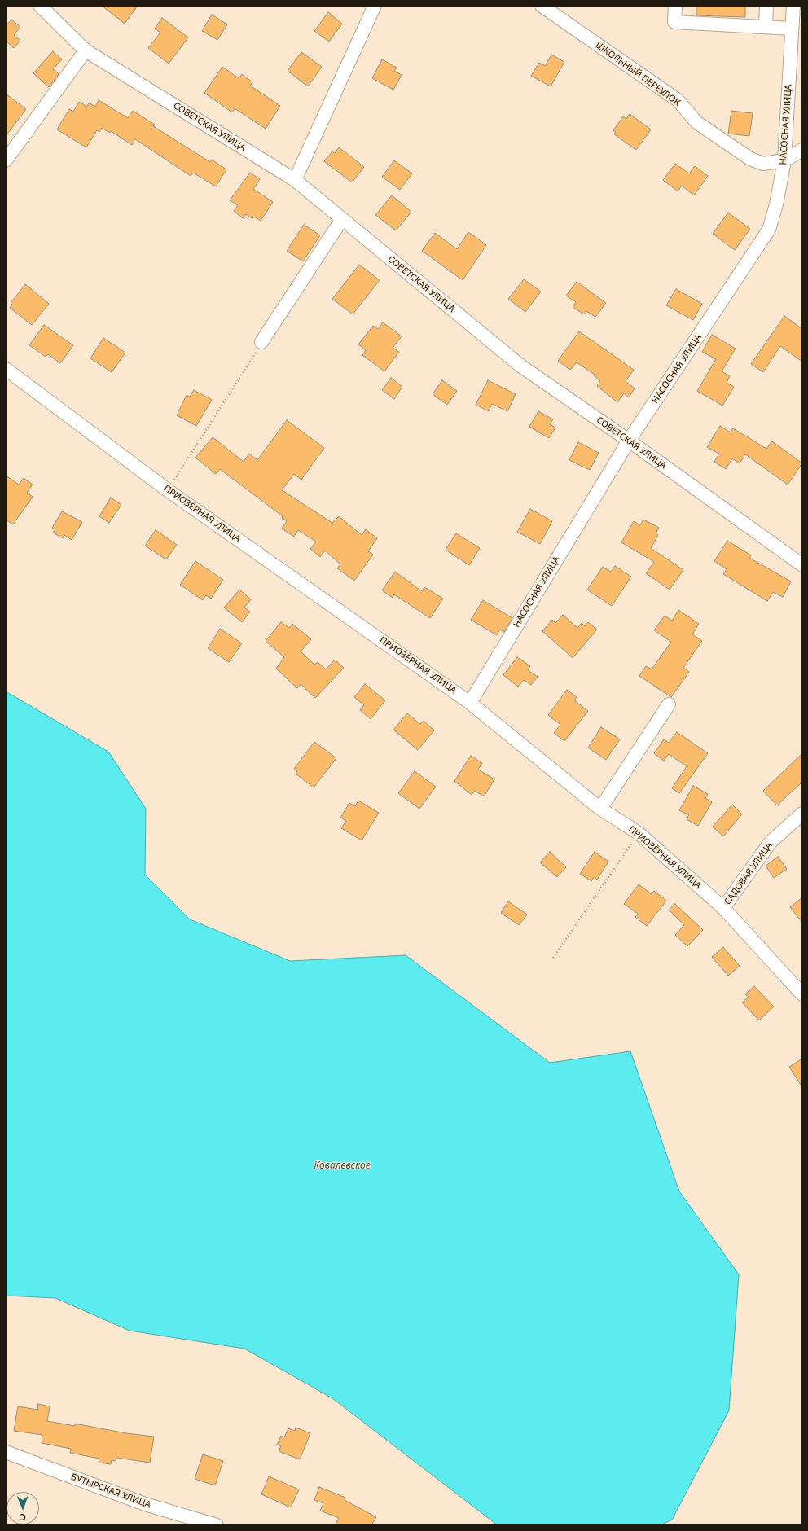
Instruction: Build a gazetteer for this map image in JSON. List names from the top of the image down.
{
  "streets": {
    "street": [
      "ШКОЛЬНЫЙ ПЕРЕУЛОК",
      "НАСОСНАЯ УЛИЦА",
      "СОВЕТСКАЯ УЛИЦА",
      "ПРИОЗЁРНАЯ УЛИЦА",
      "САДОВАЯ УЛИЦА",
      "БУТЫРСКАЯ УЛИЦА"
    ]
  },
  "crossings": [
    ["ШКОЛЬНЫЙ ПЕРЕУЛОК", "НАСОСНАЯ УЛИЦА"],
    ["НАСОСНАЯ УЛИЦА", "СОВЕТСКАЯ УЛИЦА"],
    ["НАСОСНАЯ УЛИЦА", "ПРИОЗЁРНАЯ УЛИЦА"],
    ["ПРИОЗЁРНАЯ УЛИЦА", "САДОВАЯ УЛИЦА"]
  ],
  "water": ["Ковалевское"],
  "north": "bottom"
}
